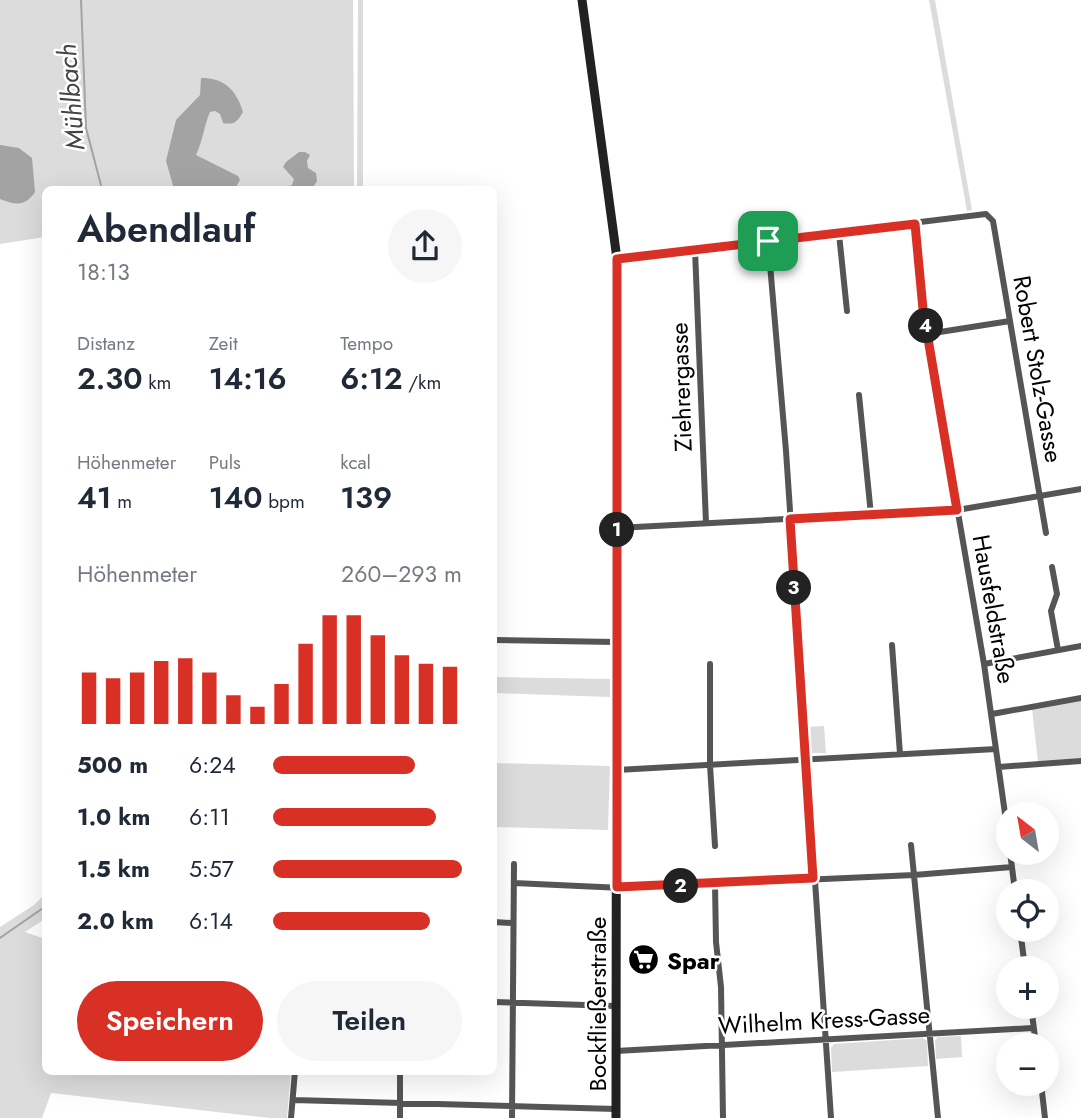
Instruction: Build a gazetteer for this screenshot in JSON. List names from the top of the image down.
{
  "streets": {
    "main road": ["Bockfließerstraße"],
    "street": [
      "Robert Stolz-Gasse",
      "Ziehrergasse",
      "Hausfeldstraße",
      "Wilhelm Kress-Gasse"
    ]
  },
  "crossings": [
    ["Robert Stolz-Gasse", "Hausfeldstraße"],
    ["Bockfließerstraße", "Wilhelm Kress-Gasse"]
  ],
  "water": ["Mühlbach"],
  "places": {
    "supermarket": ["Spar"]
  },
  "north": "top left",
  "page": {
    "heading": ["Abendlauf", "18:13"],
    "stats": [
      ["Distanz", "2.30 km"],
      ["Zeit", "14:16"],
      ["Tempo", "6:12 /km"],
      ["Höhenmeter", "41 m"],
      ["Puls", "140 bpm"],
      ["kcal", "139"]
    ],
    "pins": [
      "4",
      "1",
      "3",
      "2"
    ],
    "chart": ["Höhenmeter", "260–293 m"],
    "list": [
      {
        "name": "500 m",
        "note": "6:24"
      },
      {
        "name": "1.0 km",
        "note": "6:11"
      },
      {
        "name": "1.5 km",
        "note": "5:57"
      },
      {
        "name": "2.0 km",
        "note": "6:14"
      }
    ],
    "map_buttons": ["+", "−"],
    "buttons": ["Speichern", "Teilen"]
  }
}
